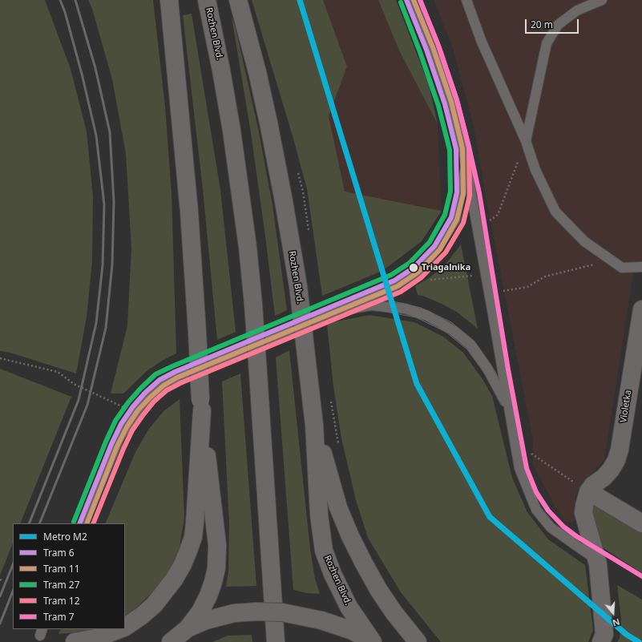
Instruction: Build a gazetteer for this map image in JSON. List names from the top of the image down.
{
  "streets": {
    "main road": ["Rozhen Blvd."],
    "street": ["Violetka"]
  },
  "places": ["Triagalnika"],
  "lines": [
    "metro line M2",
    "tram line 6",
    "tram line 11",
    "tram line 12",
    "tram line 7",
    "tram line 27"
  ],
  "legend": [
    "Metro M2",
    "Tram 6",
    "Tram 11",
    "Tram 27",
    "Tram 12",
    "Tram 7"
  ],
  "scale_bar": "20 m",
  "north": "bottom"
}
